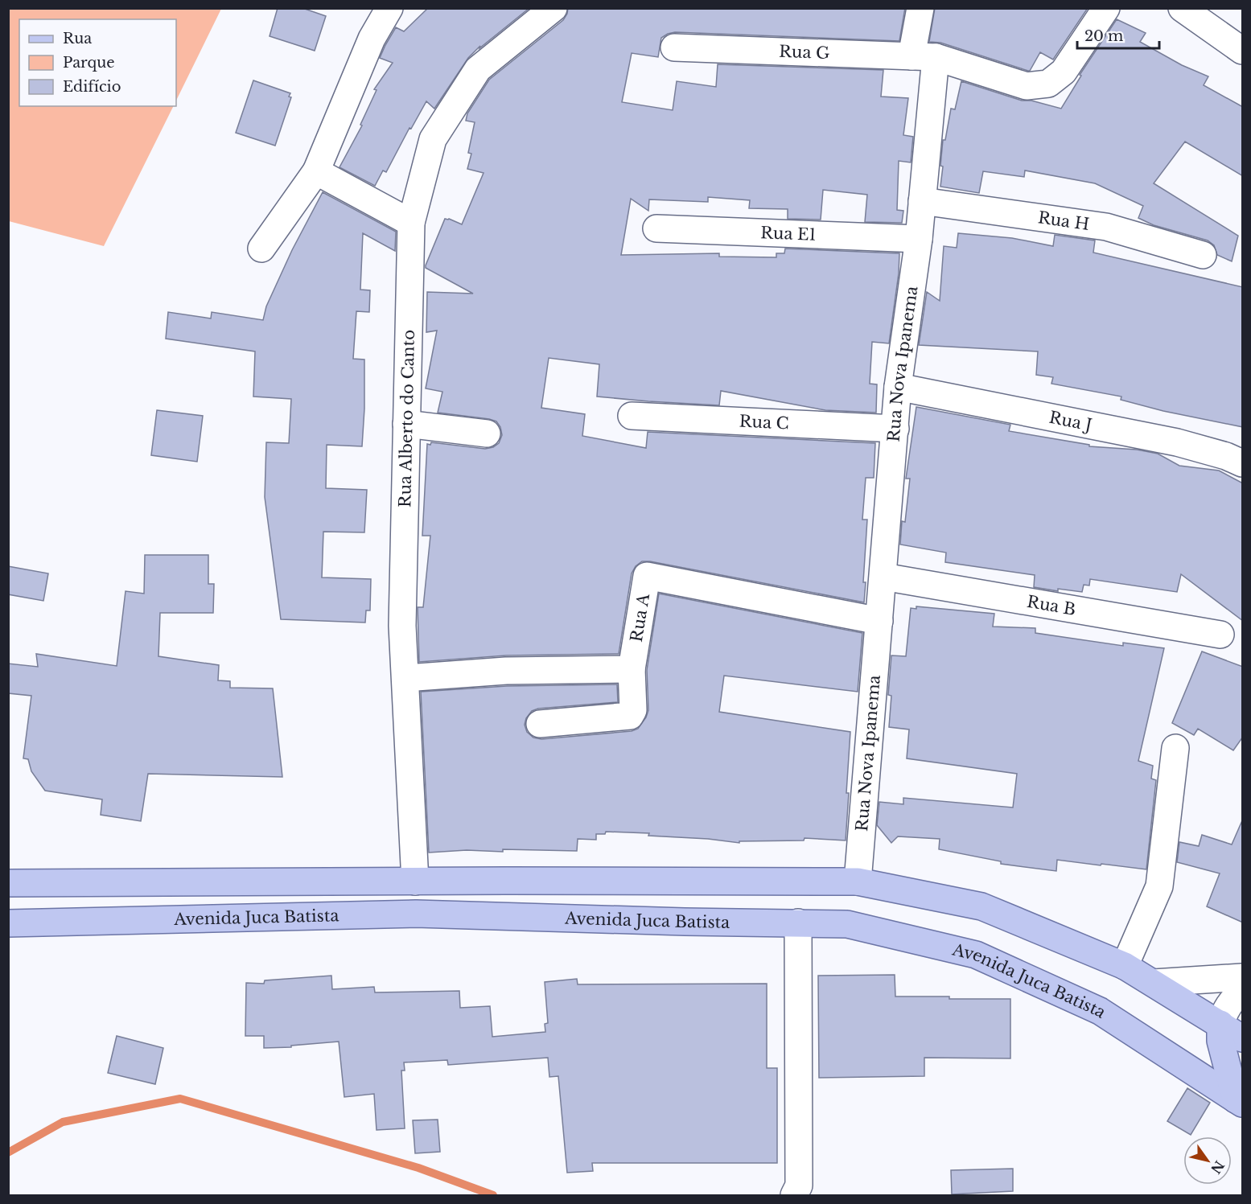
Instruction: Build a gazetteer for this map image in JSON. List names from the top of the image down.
{
  "streets": {
    "main road": ["Avenida Juca Batista"],
    "street": [
      "Rua G",
      "Rua H",
      "Rua E1",
      "Rua Nova Ipanema",
      "Rua Alberto do Canto",
      "Rua J",
      "Rua C",
      "Rua B",
      "Rua A"
    ]
  },
  "crossings": [
    ["Rua G", "Rua Nova Ipanema"],
    ["Rua H", "Rua Nova Ipanema"],
    ["Rua E1", "Rua Nova Ipanema"],
    ["Rua Nova Ipanema", "Rua J"],
    ["Rua Nova Ipanema", "Rua C"],
    ["Rua Nova Ipanema", "Rua B"],
    ["Rua Nova Ipanema", "Rua A"]
  ],
  "legend": ["Rua", "Parque", "Edifício"],
  "scale_bar": "20 m",
  "north": "bottom right"
}
